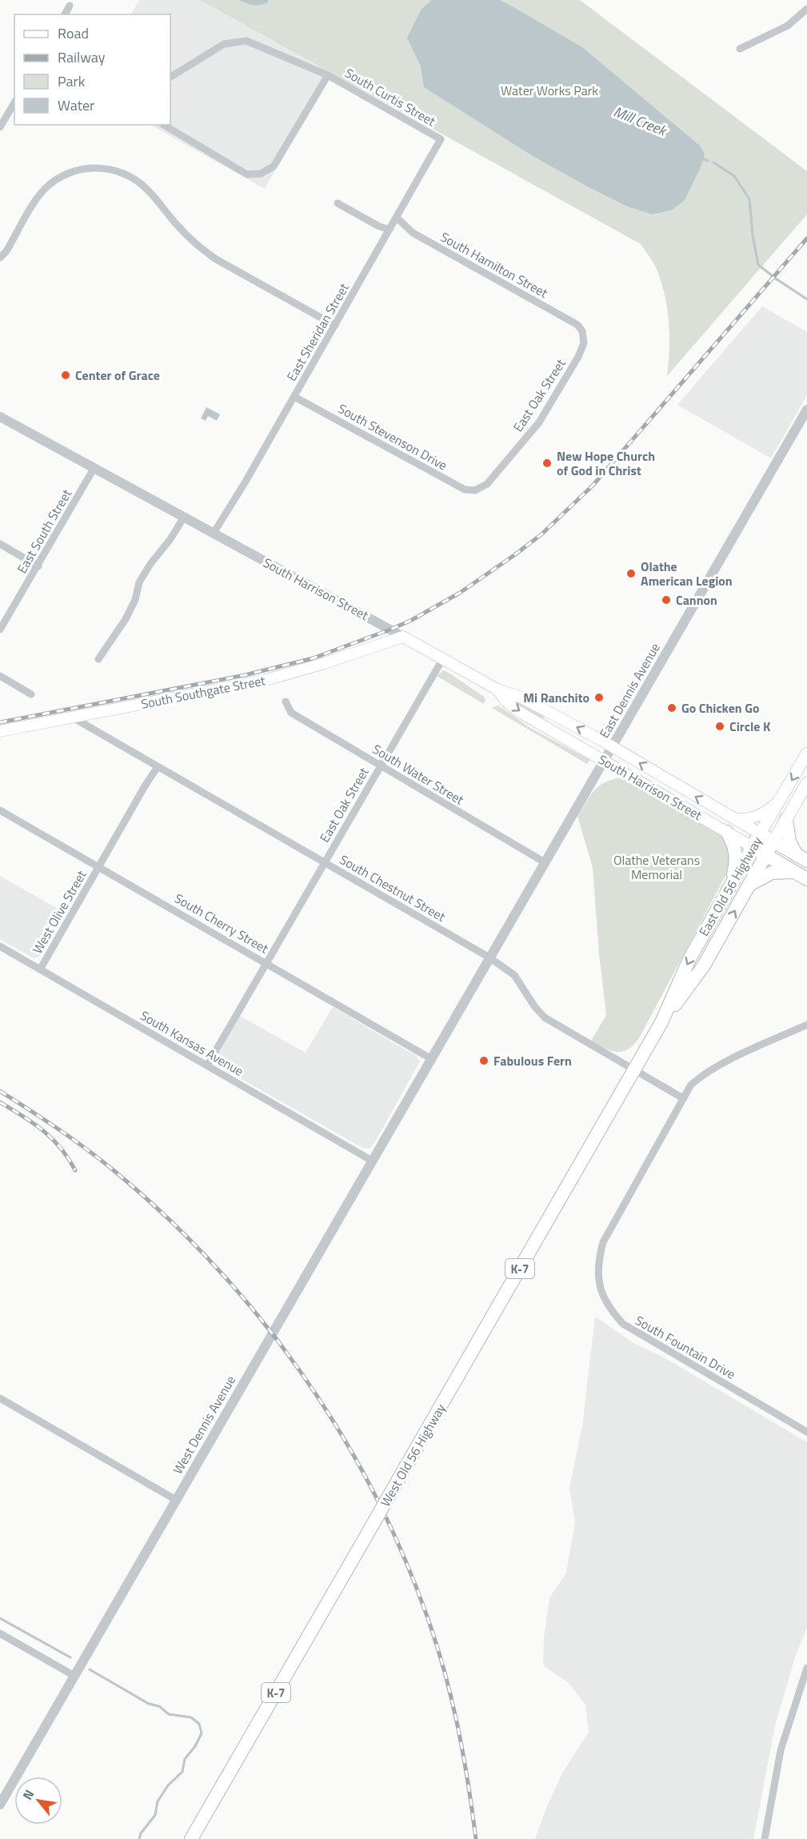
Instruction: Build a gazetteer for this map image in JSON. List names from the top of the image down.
{
  "streets": {
    "highway": [
      "South Harrison Street",
      "East Old 56 Highway",
      "K-7",
      "West Old 56 Highway"
    ],
    "main road": ["South Southgate Street"],
    "street": [
      "South Curtis Street",
      "South Hamilton Street",
      "East Sheridan Street",
      "East Oak Street",
      "South Stevenson Drive",
      "East South Street",
      "East Dennis Avenue",
      "South Water Street",
      "South Chestnut Street",
      "West Olive Street",
      "South Cherry Street",
      "South Kansas Avenue",
      "South Fountain Drive",
      "West Dennis Avenue"
    ]
  },
  "crossings": [
    ["South Curtis Street", "East Sheridan Street"],
    ["South Hamilton Street", "East Sheridan Street"],
    ["South Hamilton Street", "East Oak Street"],
    ["East Sheridan Street", "South Stevenson Drive"],
    ["East Sheridan Street", "South Harrison Street"],
    ["East Oak Street", "South Stevenson Drive"],
    ["East Oak Street", "South Harrison Street"],
    ["East Oak Street", "South Water Street"],
    ["East Oak Street", "South Chestnut Street"],
    ["East Oak Street", "South Cherry Street"],
    ["East Oak Street", "South Kansas Avenue"],
    ["East South Street", "South Harrison Street"],
    ["South Harrison Street", "East Dennis Avenue"],
    ["South Harrison Street", "South Southgate Street"],
    ["South Harrison Street", "East Old 56 Highway"],
    ["East Dennis Avenue", "South Water Street"],
    ["East Dennis Avenue", "South Chestnut Street"],
    ["East Dennis Avenue", "South Cherry Street"],
    ["East Dennis Avenue", "West Dennis Avenue"],
    ["South Southgate Street", "South Chestnut Street"],
    ["East Old 56 Highway", "South Chestnut Street"],
    ["East Old 56 Highway", "West Old 56 Highway"],
    ["South Chestnut Street", "West Olive Street"],
    ["South Chestnut Street", "South Fountain Drive"],
    ["South Chestnut Street", "West Old 56 Highway"],
    ["West Olive Street", "South Cherry Street"],
    ["West Olive Street", "South Kansas Avenue"],
    ["South Cherry Street", "West Dennis Avenue"],
    ["South Kansas Avenue", "West Dennis Avenue"]
  ],
  "water": ["Mill Creek"],
  "parks": ["Water Works Park", "Olathe Veterans Memorial"],
  "places": [
    "Center of Grace",
    "New Hope Church of God in Christ",
    "Olathe American Legion",
    "Cannon",
    "Mi Ranchito",
    "Go Chicken Go",
    "Circle K",
    "Fabulous Fern"
  ],
  "legend": [
    "Road",
    "Railway",
    "Park",
    "Water"
  ],
  "north": "top left"
}
